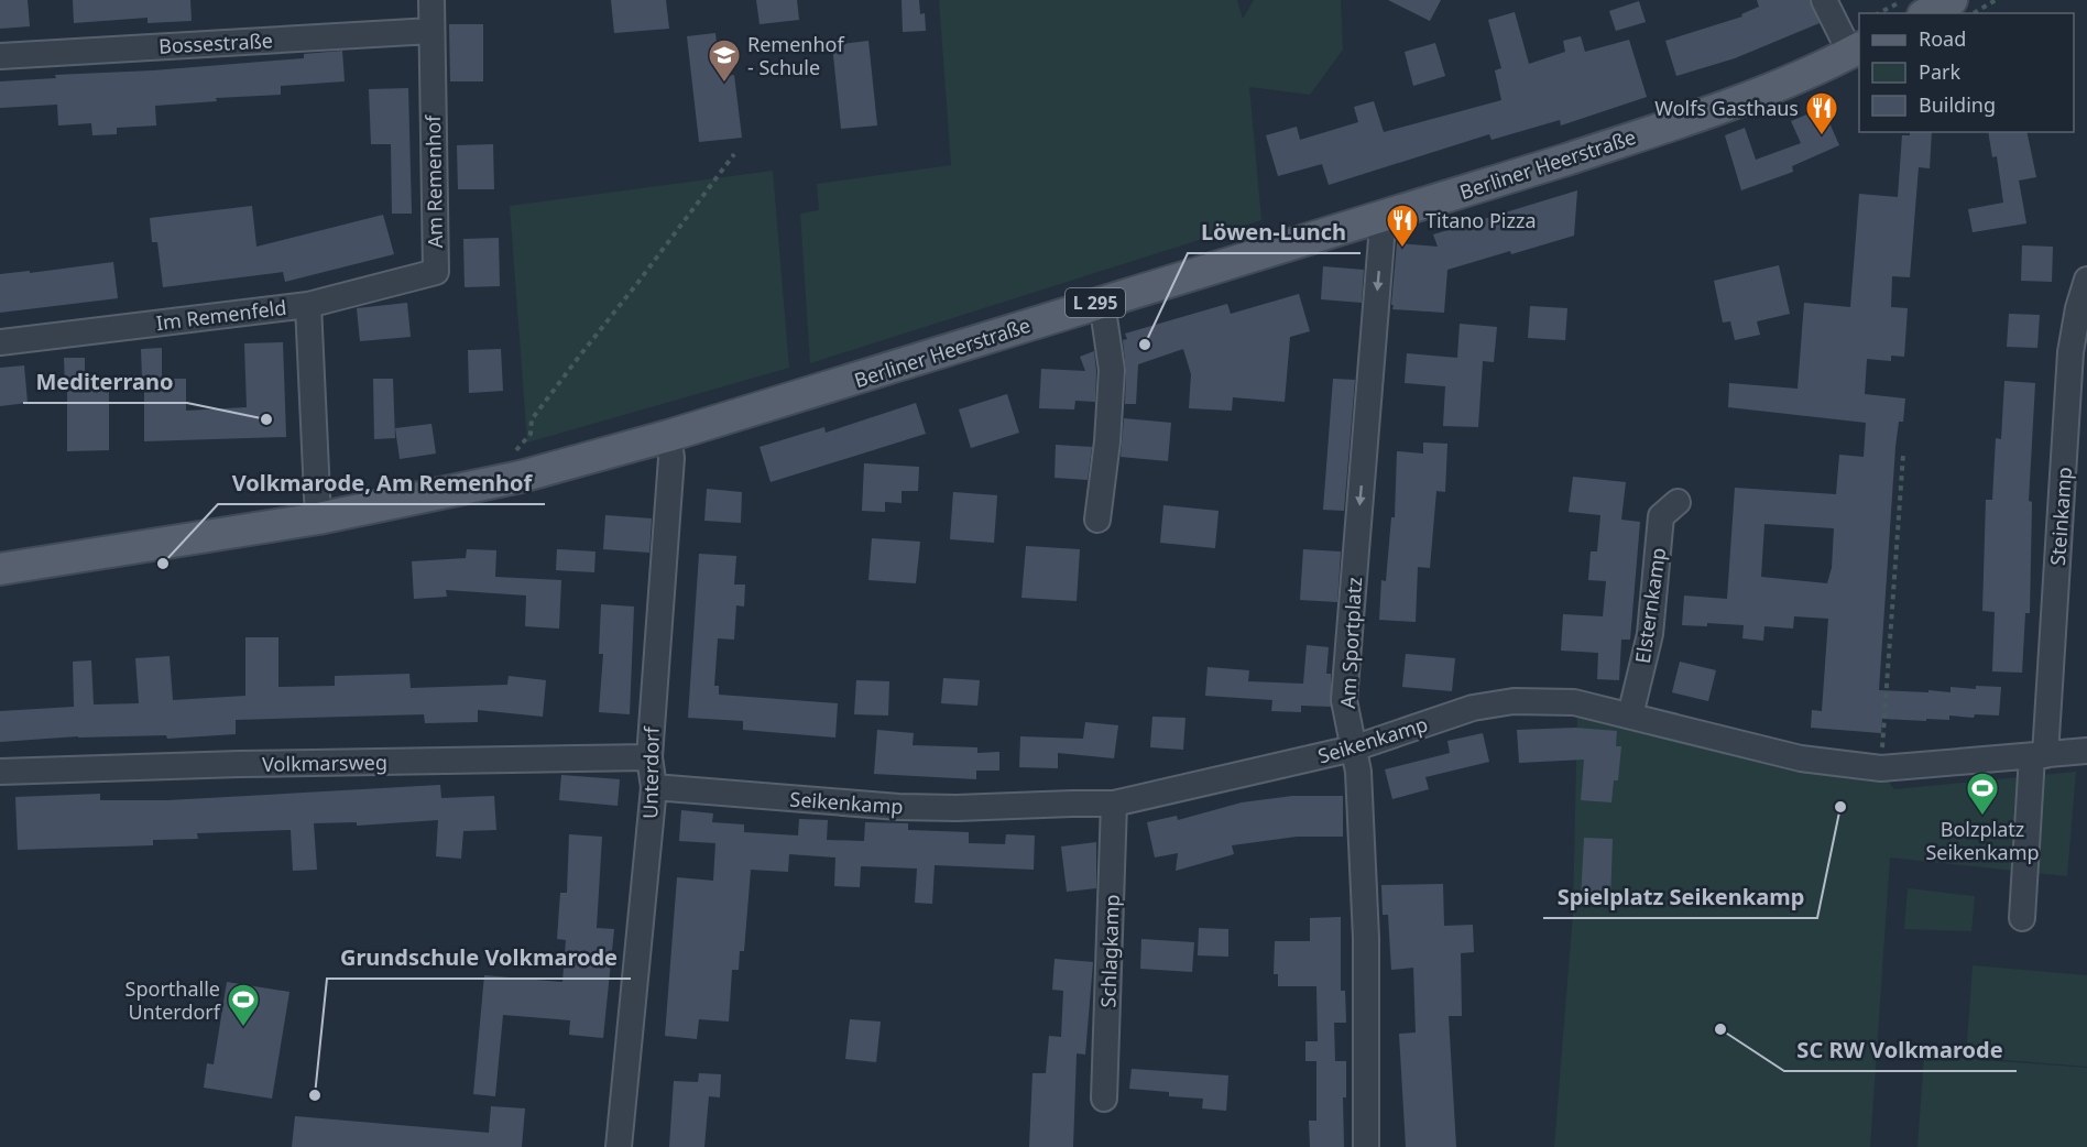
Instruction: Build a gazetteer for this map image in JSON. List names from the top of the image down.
{
  "streets": {
    "main road": ["Berliner Heerstraße", "L 295"],
    "street": [
      "Bossestraße",
      "Am Remenhof",
      "Im Remenfeld",
      "Steinkamp",
      "Elsternkamp",
      "Am Sportplatz",
      "Seikenkamp",
      "Volkmarsweg",
      "Unterdorf",
      "Schlagkamp"
    ]
  },
  "crossings": [
    ["Bossestraße", "Am Remenhof"],
    ["Berliner Heerstraße", "Im Remenfeld"],
    ["Berliner Heerstraße", "Am Sportplatz"],
    ["Berliner Heerstraße", "Unterdorf"],
    ["Am Remenhof", "Im Remenfeld"],
    ["Steinkamp", "Seikenkamp"],
    ["Elsternkamp", "Seikenkamp"],
    ["Am Sportplatz", "Seikenkamp"],
    ["Seikenkamp", "Unterdorf"],
    ["Seikenkamp", "Schlagkamp"],
    ["Volkmarsweg", "Unterdorf"]
  ],
  "one_way": ["Am Sportplatz"],
  "places": {
    "school or university": ["Remenhof - Schule"],
    "restaurant": ["Wolfs Gasthaus", "Titano Pizza"],
    "other": [
      "Löwen-Lunch",
      "Mediterrano",
      "Volkmarode, Am Remenhof",
      "Spielplatz Seikenkamp",
      "SC RW Volkmarode",
      "Grundschule Volkmarode"
    ],
    "sports": ["Bolzplatz Seikenkamp", "Sporthalle Unterdorf"]
  },
  "legend": ["Road", "Park", "Building"]
}
